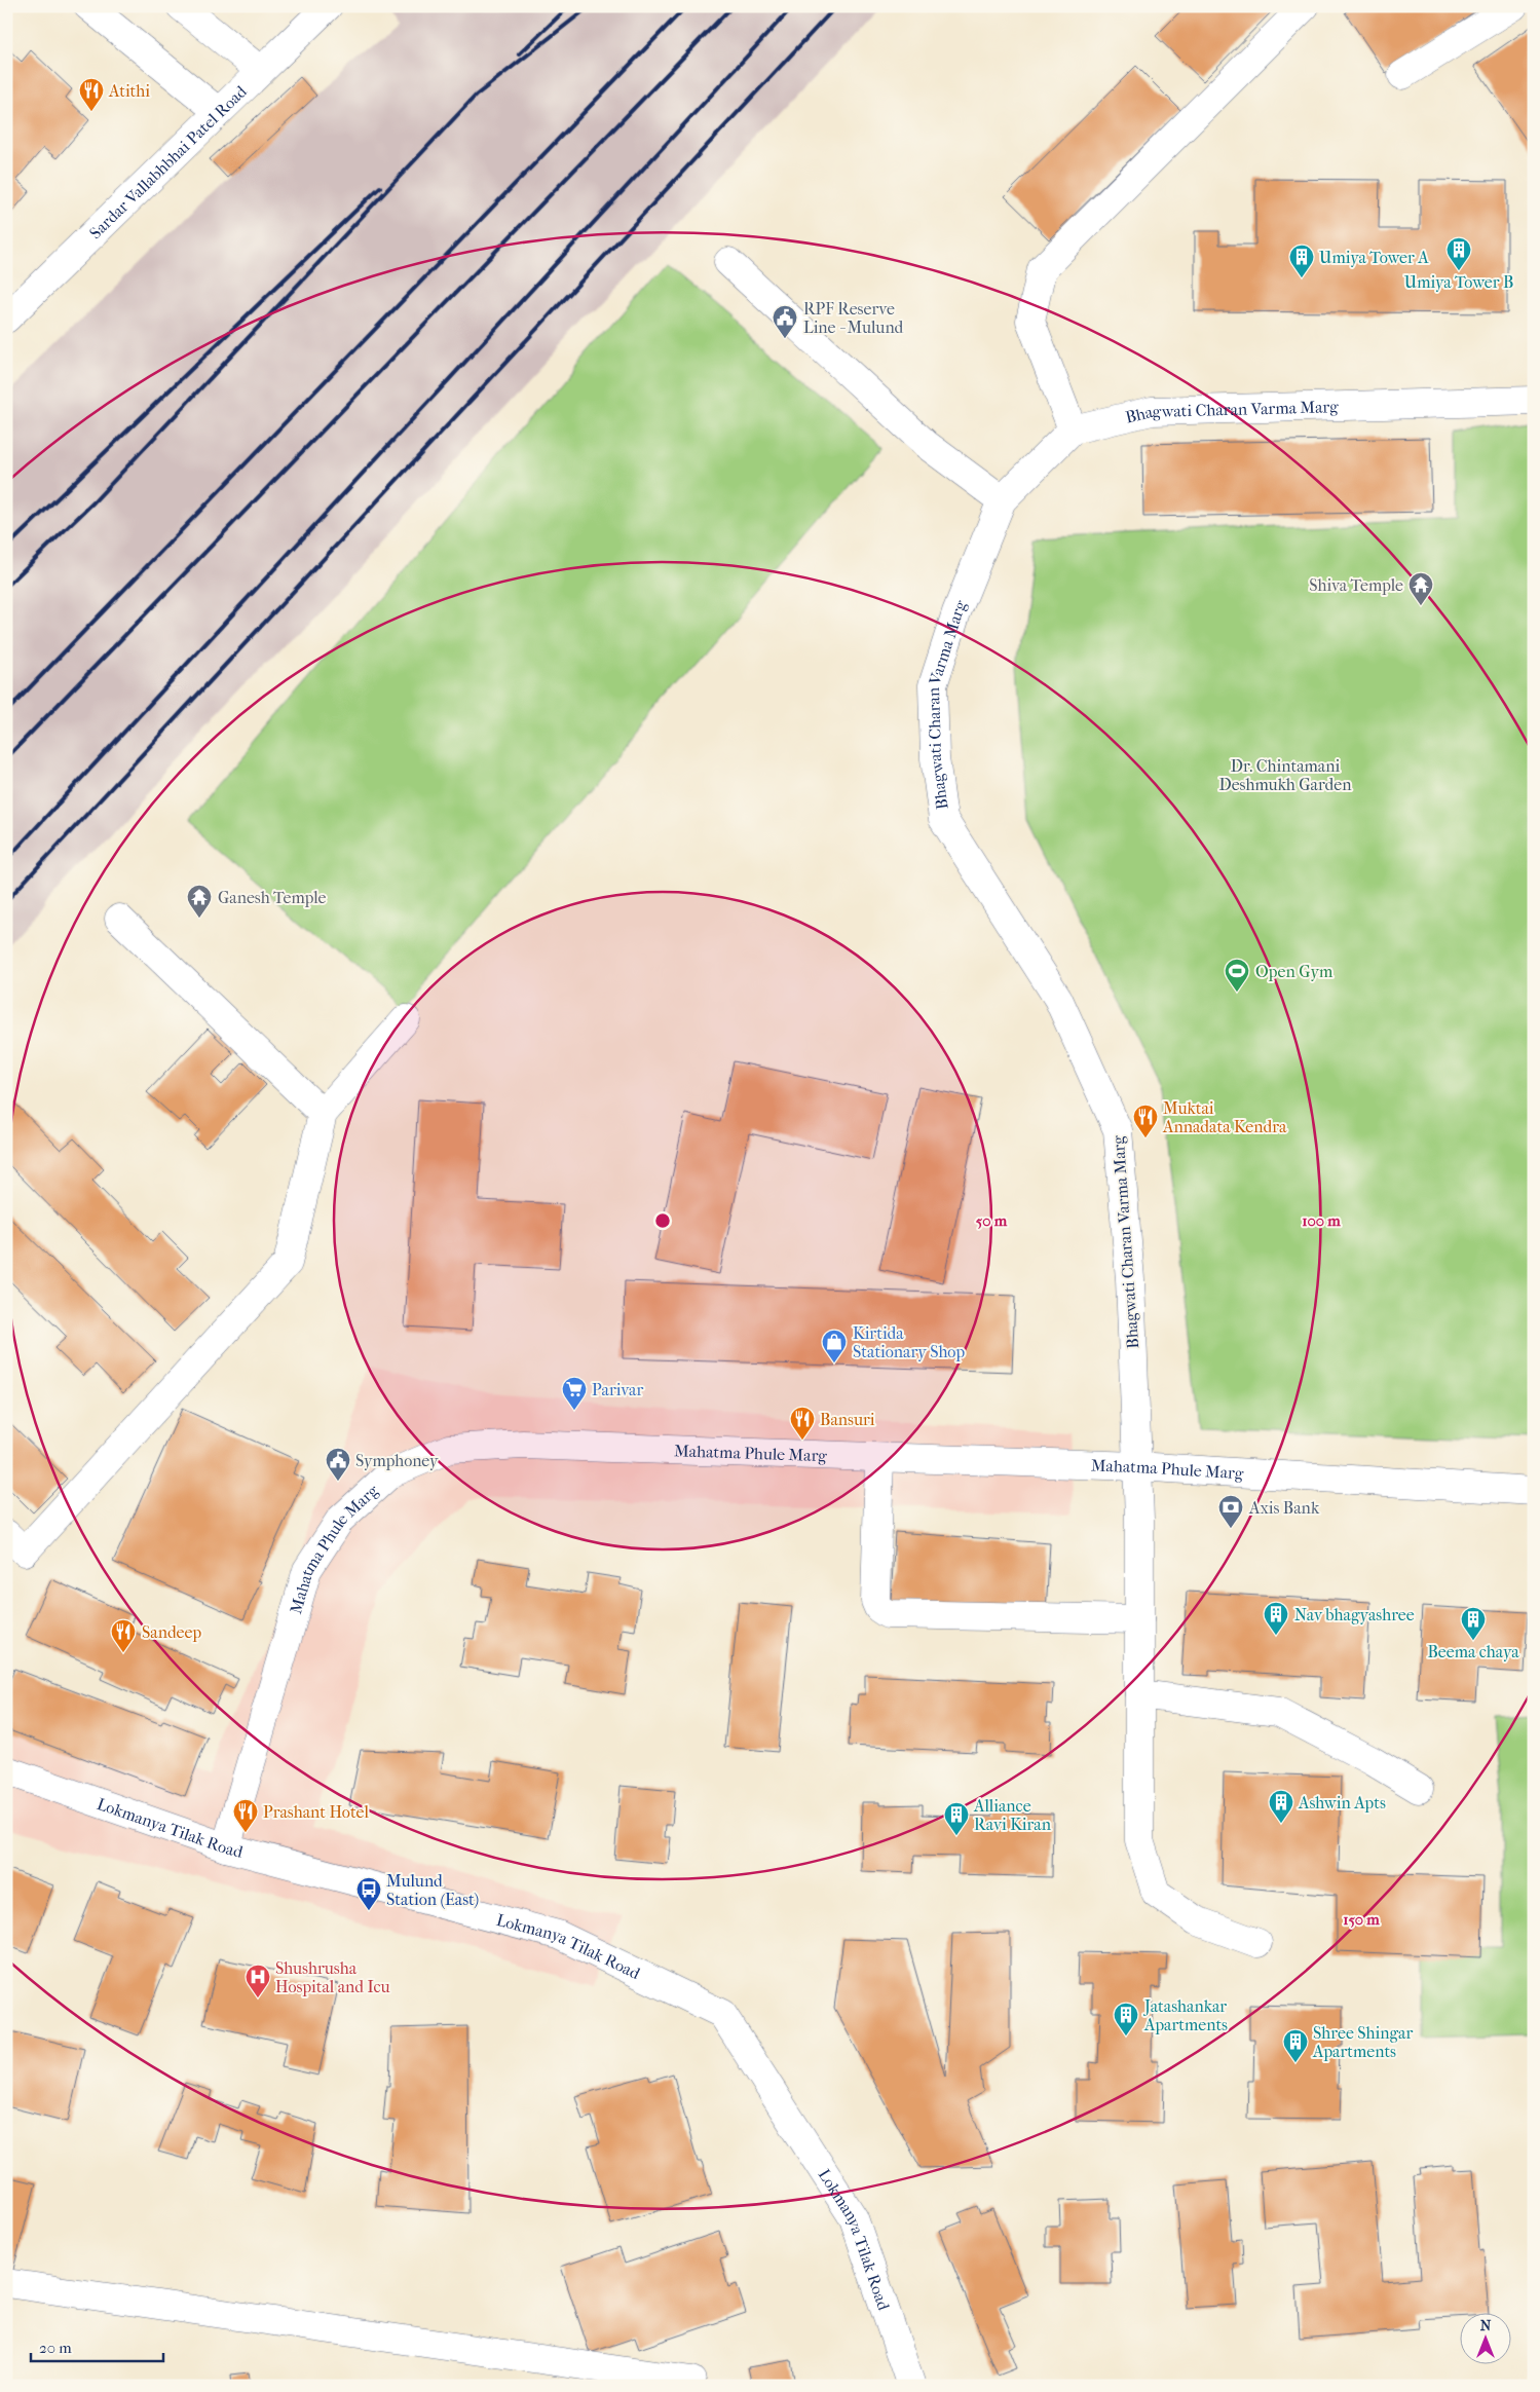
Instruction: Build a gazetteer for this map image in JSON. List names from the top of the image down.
{
  "streets": {
    "street": [
      "Sardar Vallabhbhai Patel Road",
      "Bhagwati Charan Varma Marg",
      "Mahatma Phule Marg",
      "Lokmanya Tilak Road"
    ]
  },
  "crossings": [
    ["Bhagwati Charan Varma Marg", "Mahatma Phule Marg"],
    ["Mahatma Phule Marg", "Lokmanya Tilak Road"]
  ],
  "parks": ["Dr. Chintamani Deshmukh Garden"],
  "places": {
    "restaurant": [
      "Atithi",
      "Muktai Annadata Kendra",
      "Bansuri",
      "Sandeep",
      "Prashant Hotel"
    ],
    "building": [
      "Umiya Tower B",
      "Umiya Tower A",
      "Nav bhagyashree",
      "Beema chaya",
      "Ashwin Apts",
      "Alliance Ravi Kiran",
      "Jatashankar Apartments",
      "Shree Shingar Apartments"
    ],
    "public building": ["RPF Reserve Line - Mulund", "Symphoney"],
    "temple": ["Shiva Temple", "Ganesh Temple"],
    "sports": ["Open Gym"],
    "shop": ["Kirtida Stationary Shop"],
    "supermarket": ["Parivar"],
    "bank": ["Axis Bank"],
    "bus stop": ["Mulund Station (East)"],
    "hospital": ["Shushrusha Hospital and Icu"]
  },
  "scale_bar": "20 m",
  "north": "top",
  "rings": ["50 m", "100 m", "150 m"]
}
